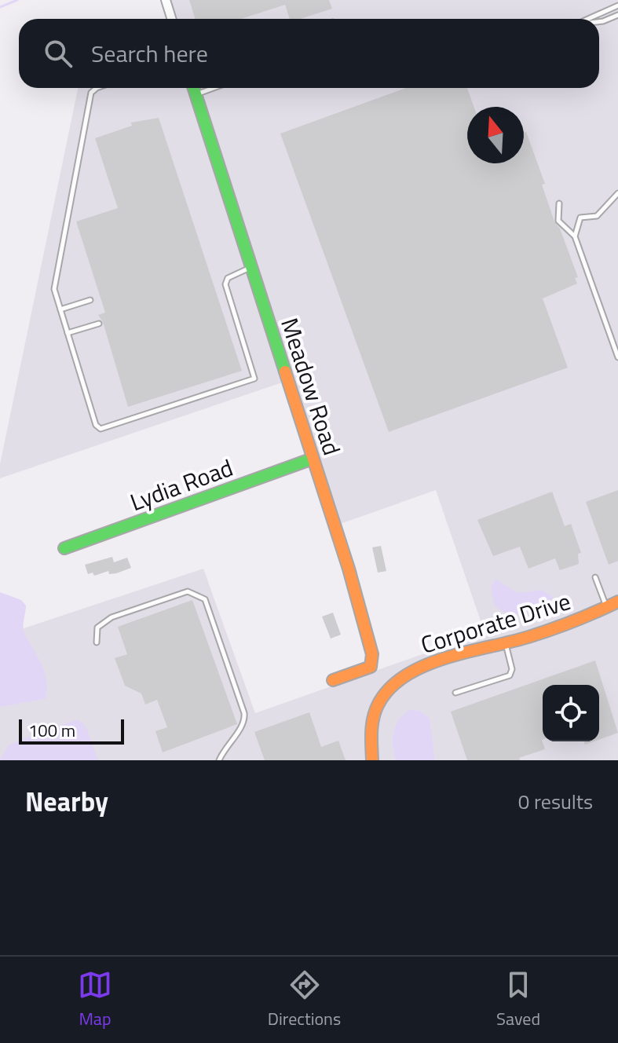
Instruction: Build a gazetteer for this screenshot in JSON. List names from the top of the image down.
{
  "streets": {
    "street": ["Meadow Road", "Lydia Road", "Corporate Drive"]
  },
  "crossings": [
    ["Meadow Road", "Lydia Road"]
  ],
  "scale_bar": "100 m",
  "north": "top",
  "page": {
    "search": "Search here",
    "scale": "100 m",
    "heading": ["Nearby", "0 results"],
    "nav": ["Map", "Directions", "Saved"]
  }
}
